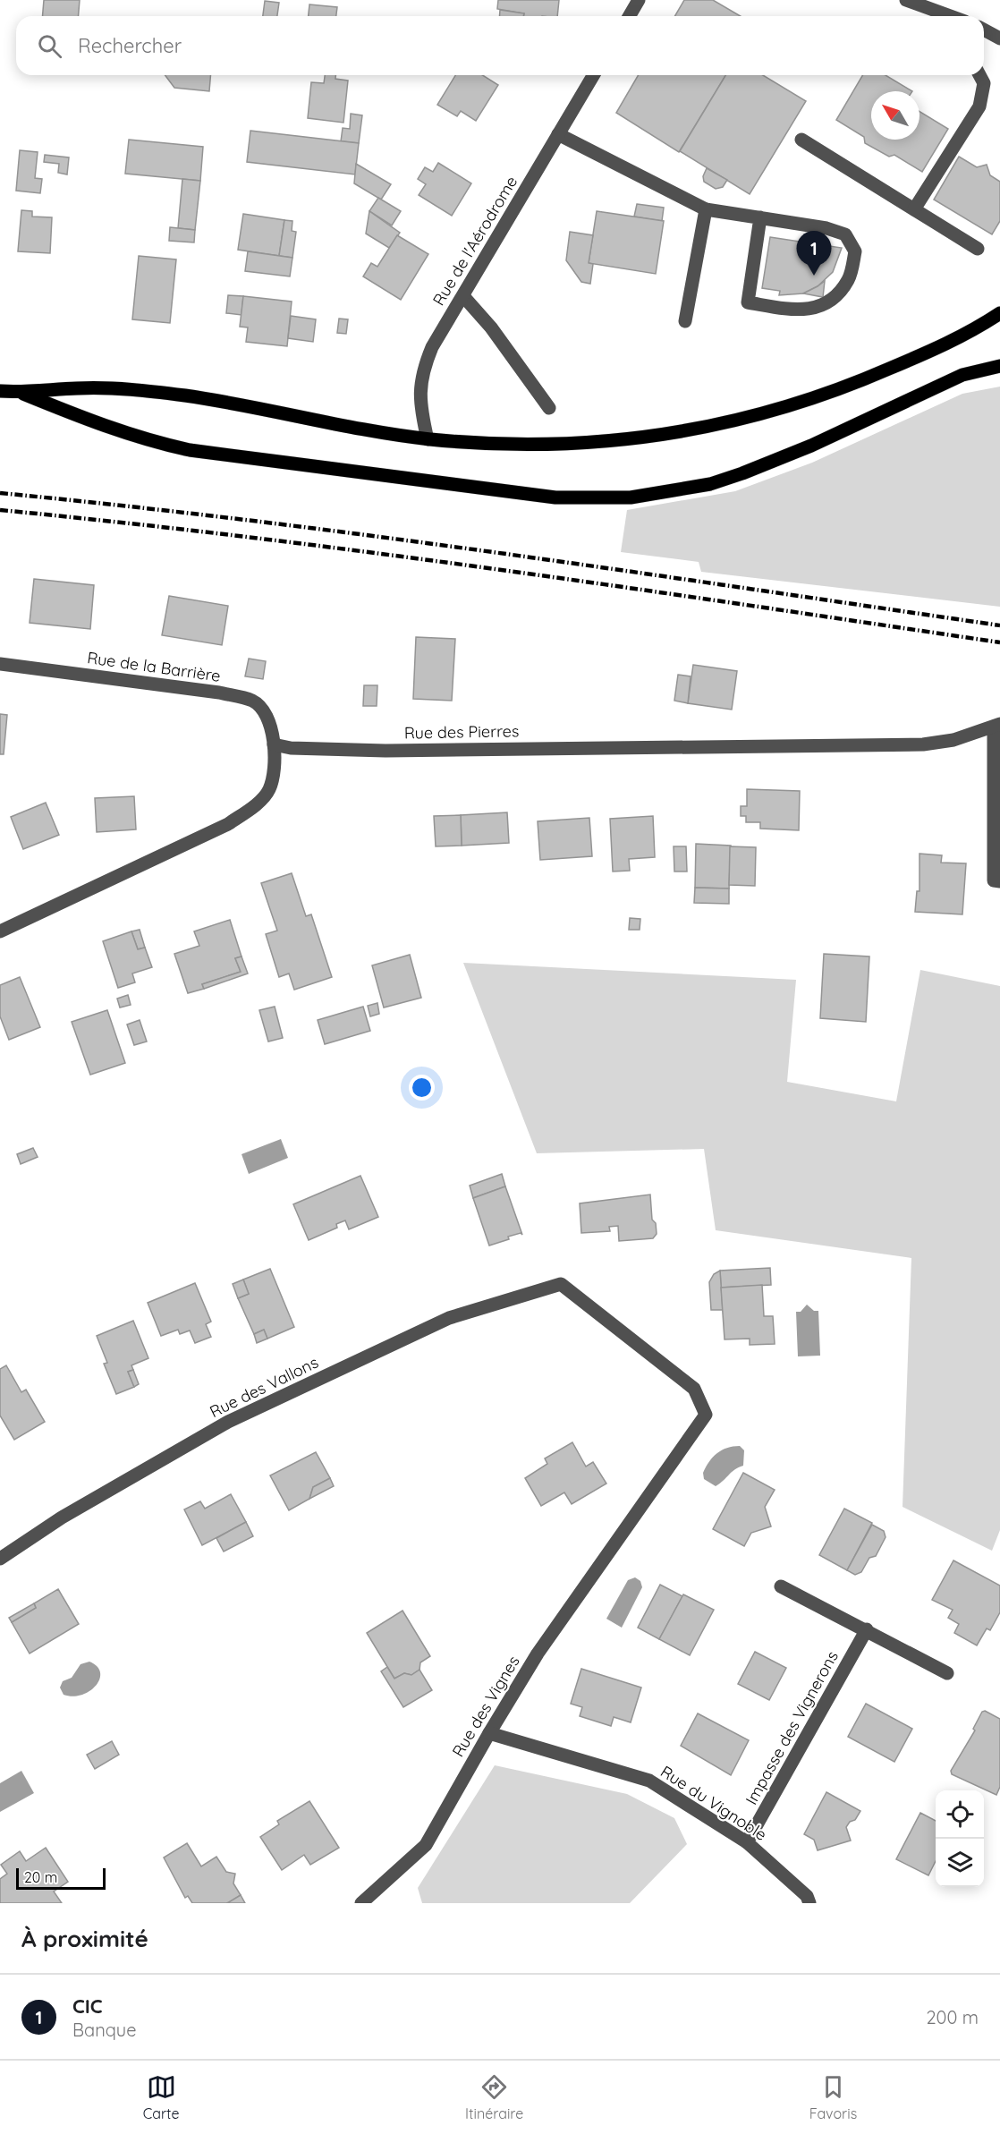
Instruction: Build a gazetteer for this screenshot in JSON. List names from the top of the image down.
{
  "streets": {
    "street": [
      "Rue de l'Aérodrome",
      "Rue de la Barrière",
      "Rue des Pierres",
      "Rue des Vallons",
      "Rue des Vignes",
      "Impasse des Vignerons",
      "Rue du Vignoble"
    ]
  },
  "crossings": [
    ["Rue de la Barrière", "Rue des Pierres"],
    ["Rue des Vallons", "Rue des Vignes"],
    ["Rue des Vignes", "Rue du Vignoble"],
    ["Impasse des Vignerons", "Rue du Vignoble"]
  ],
  "scale_bar": "20 m",
  "north": "top left",
  "page": {
    "search": "Rechercher",
    "pins": "1",
    "scale": "20 m",
    "heading": "À proximité",
    "list": [
      {
        "mark": "1",
        "name": "CIC",
        "note": "Banque",
        "value": "200 m"
      }
    ],
    "nav": ["Carte", "Itinéraire", "Favoris"]
  }
}
